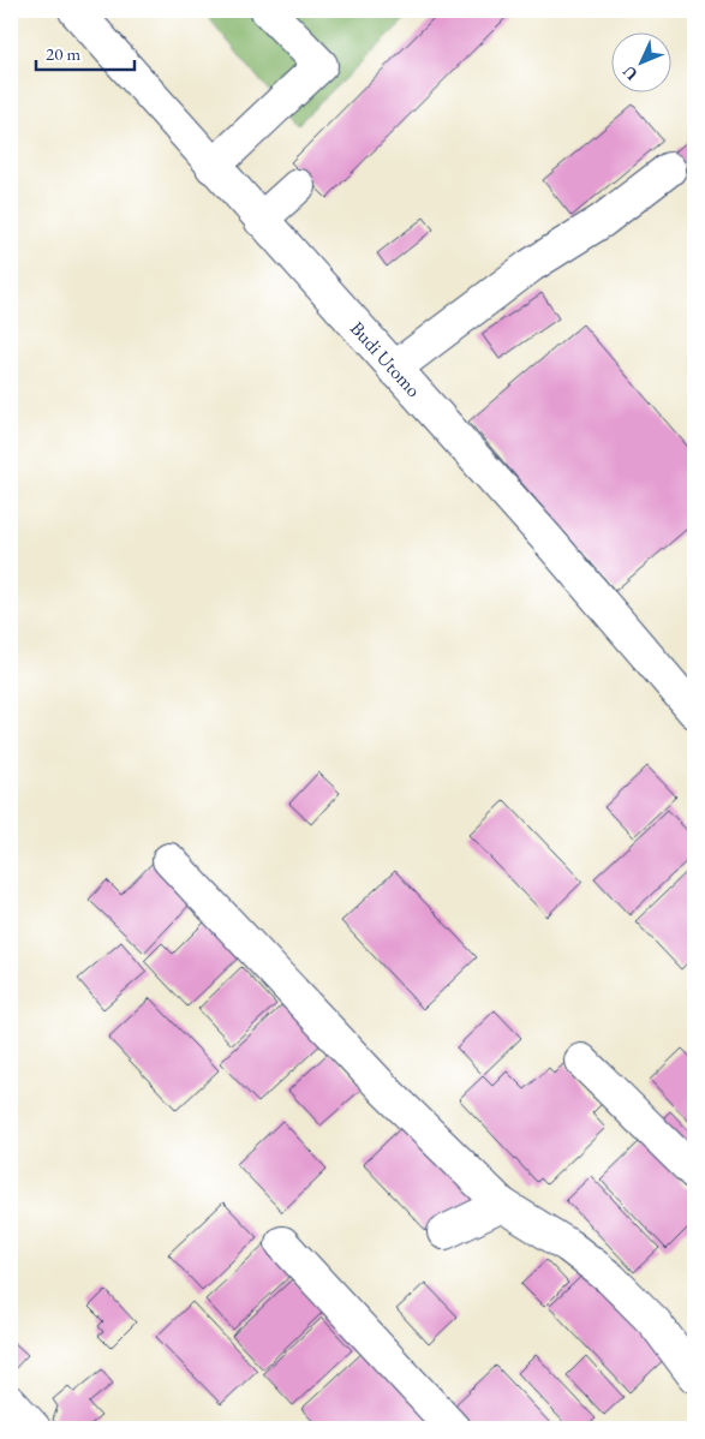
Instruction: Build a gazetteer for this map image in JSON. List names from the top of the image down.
{
  "streets": {
    "street": ["Budi Utomo"]
  },
  "scale_bar": "20 m",
  "north": "bottom left"
}
